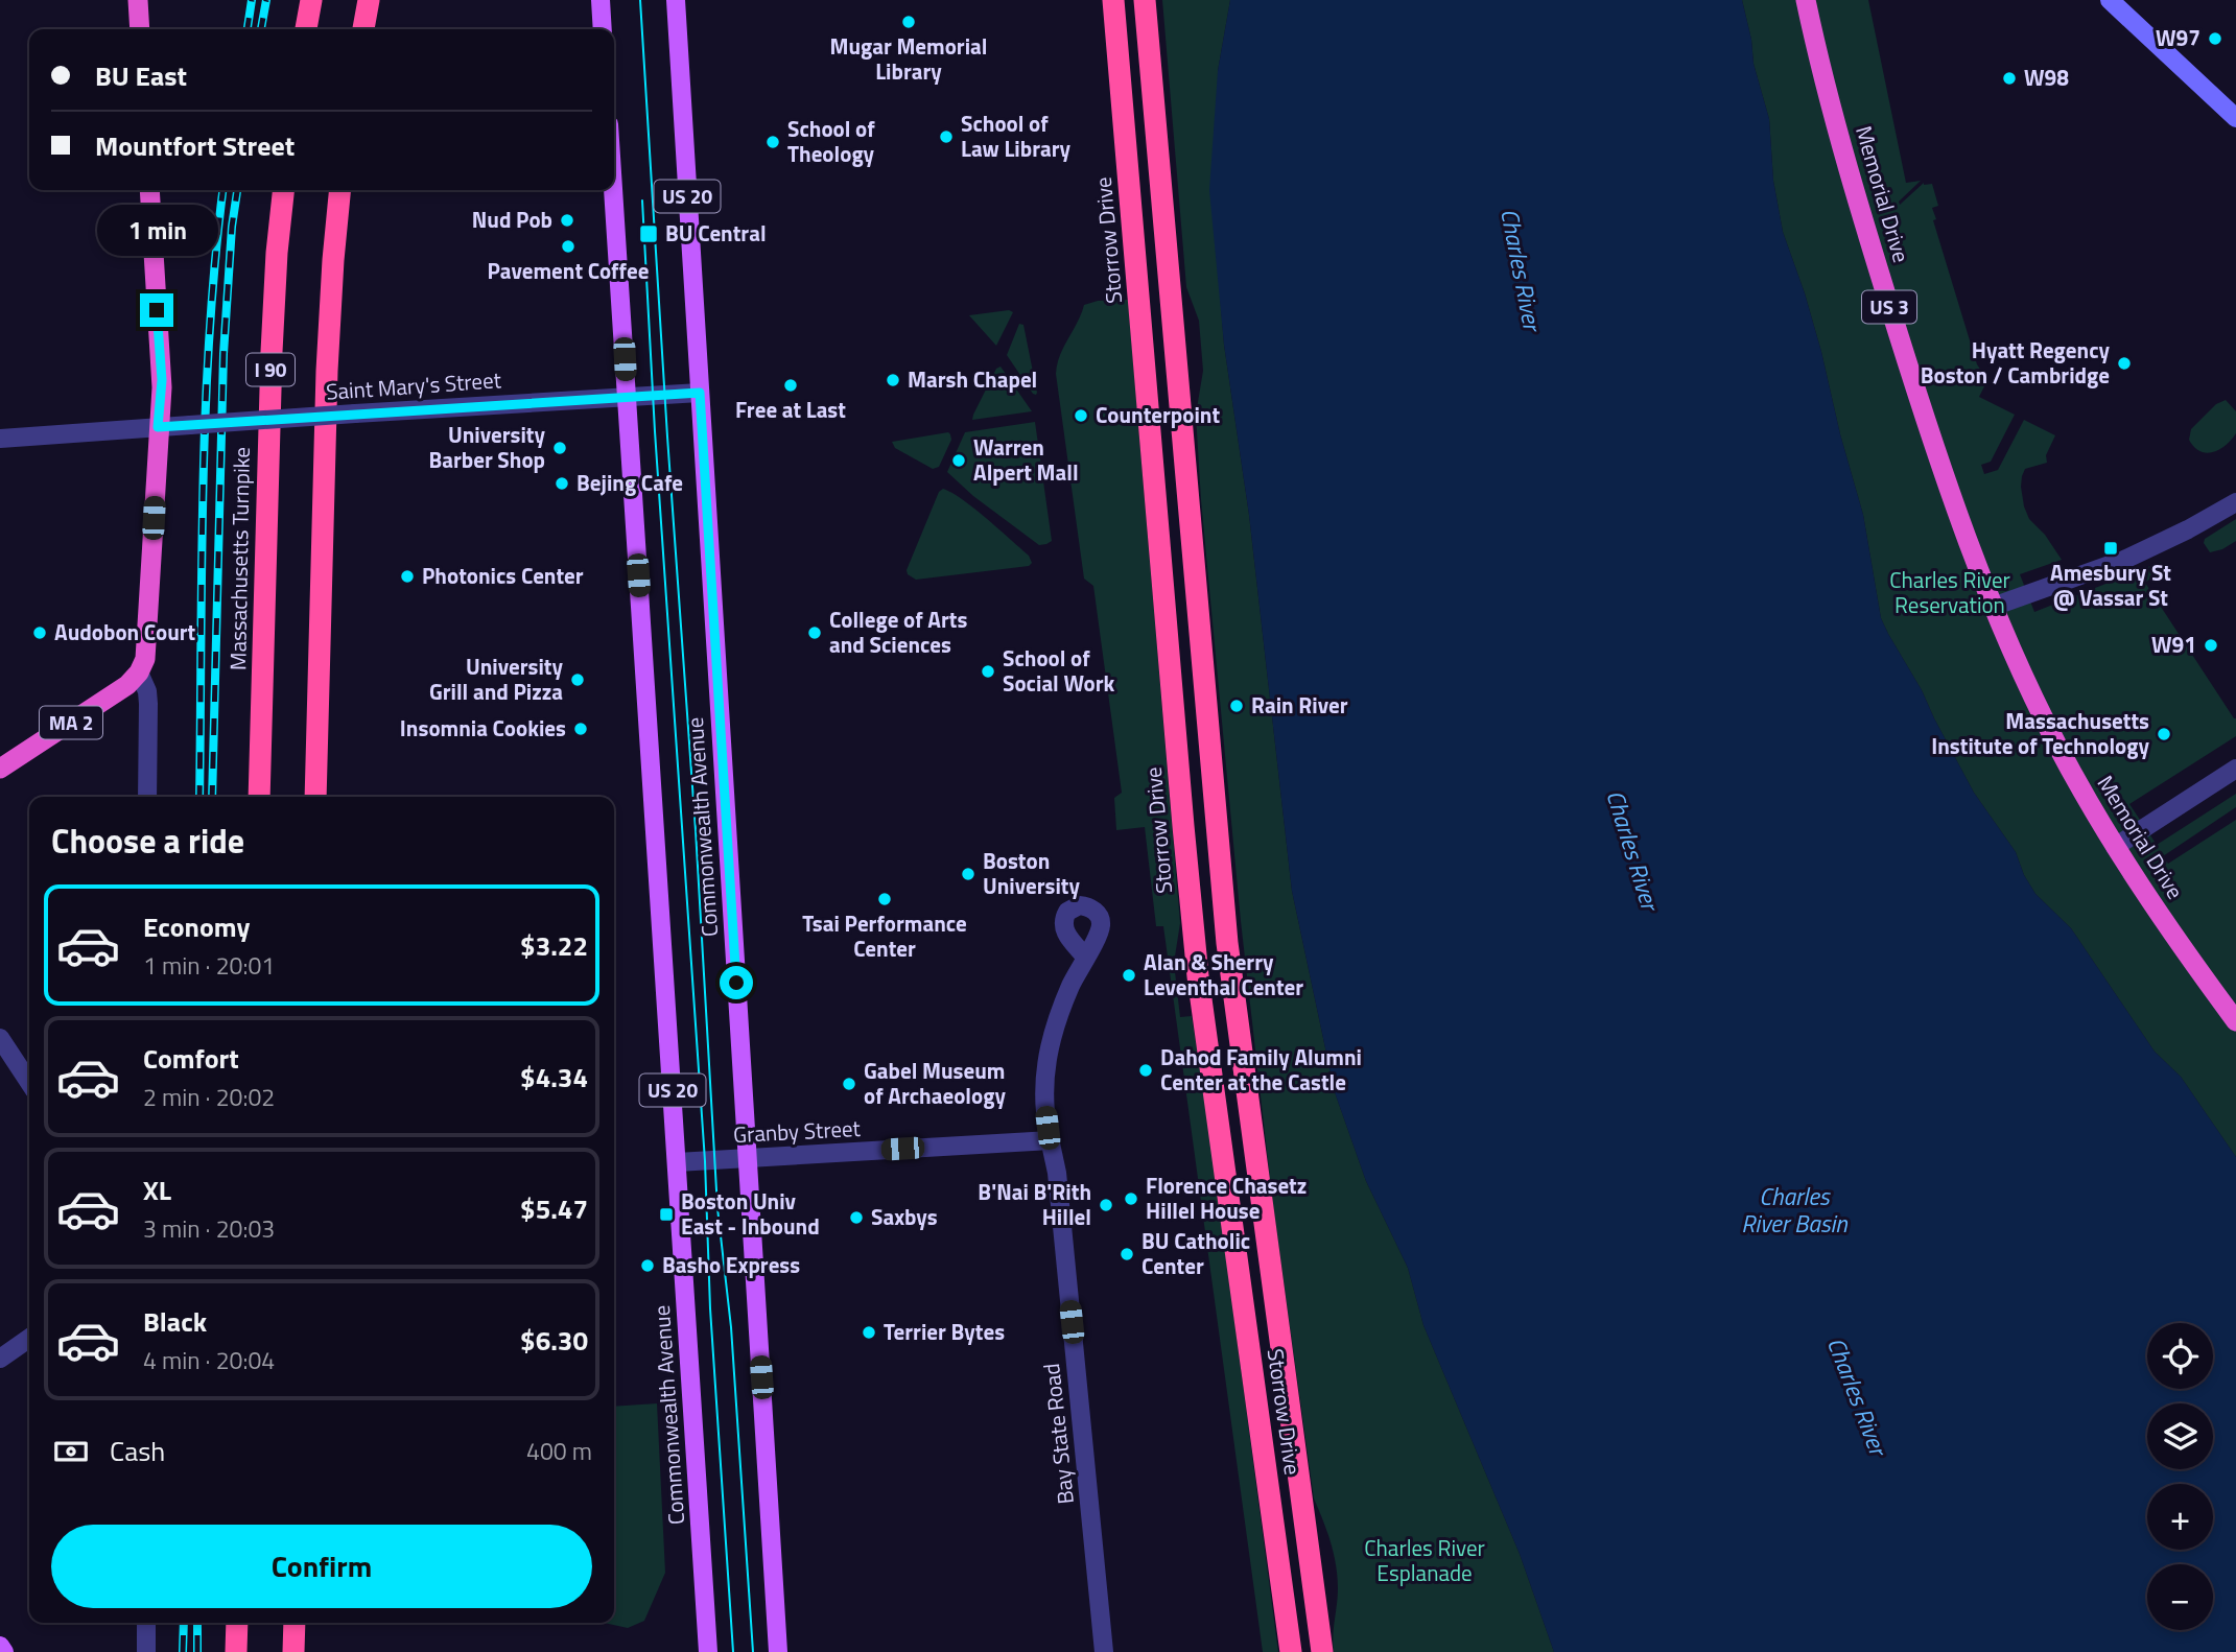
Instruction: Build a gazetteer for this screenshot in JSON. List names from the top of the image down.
{
  "streets": {
    "highway": [
      "Memorial Drive",
      "Storrow Drive",
      "US 3",
      "I 90",
      "Massachusetts Turnpike",
      "MA 2"
    ],
    "main road": ["US 20", "Commonwealth Avenue"],
    "street": ["Saint Mary's Street", "Granby Street", "Bay State Road"]
  },
  "crossings": [
    ["Saint Mary's Street", "Commonwealth Avenue"],
    ["Commonwealth Avenue", "Granby Street"],
    ["Granby Street", "Bay State Road"]
  ],
  "water": ["Charles River", "Charles River Basin"],
  "parks": ["Charles River Reservation", "Charles River Esplanade"],
  "places": {
    "other": [
      "Mugar Memorial Library",
      "W97",
      "W98",
      "School of Law Library",
      "School of Theology",
      "Nud Pob",
      "Pavement Coffee",
      "Hyatt Regency Boston / Cambridge",
      "Marsh Chapel",
      "Free at Last",
      "Counterpoint",
      "University Barber Shop",
      "Warren Alpert Mall",
      "Bejing Cafe",
      "Photonics Center",
      "Audobon Court",
      "College of Arts and Sciences",
      "W91",
      "School of Social Work",
      "University Grill and Pizza",
      "Rain River",
      "Insomnia Cookies",
      "Massachusetts Institute of Technology",
      "Boston University",
      "Tsai Performance Center",
      "Alan & Sherry Leventhal Center",
      "Dahod Family Alumni Center at the Castle",
      "Gabel Museum of Archaeology",
      "Florence Chasetz Hillel House",
      "B'Nai B'Rith Hillel",
      "Saxbys",
      "BU Catholic Center",
      "Basho Express",
      "Terrier Bytes"
    ],
    "transit": ["BU Central", "Amesbury St @ Vassar St", "Boston Univ East - Inbound"]
  },
  "page": {
    "banner": ["BU East", "Mountfort Street"],
    "bubble": "1 min",
    "heading": "Choose a ride",
    "list": [
      {
        "name": "Economy",
        "note": "1 min · 20:01",
        "value": "$3.22"
      },
      {
        "name": "Comfort",
        "note": "2 min · 20:02",
        "value": "$4.34"
      },
      {
        "name": "XL",
        "note": "3 min · 20:03",
        "value": "$5.47"
      },
      {
        "name": "Black",
        "note": "4 min · 20:04",
        "value": "$6.30"
      }
    ],
    "map_buttons": ["+", "−"],
    "pay": ["Cash", "400 m"],
    "buttons": "Confirm"
  }
}
